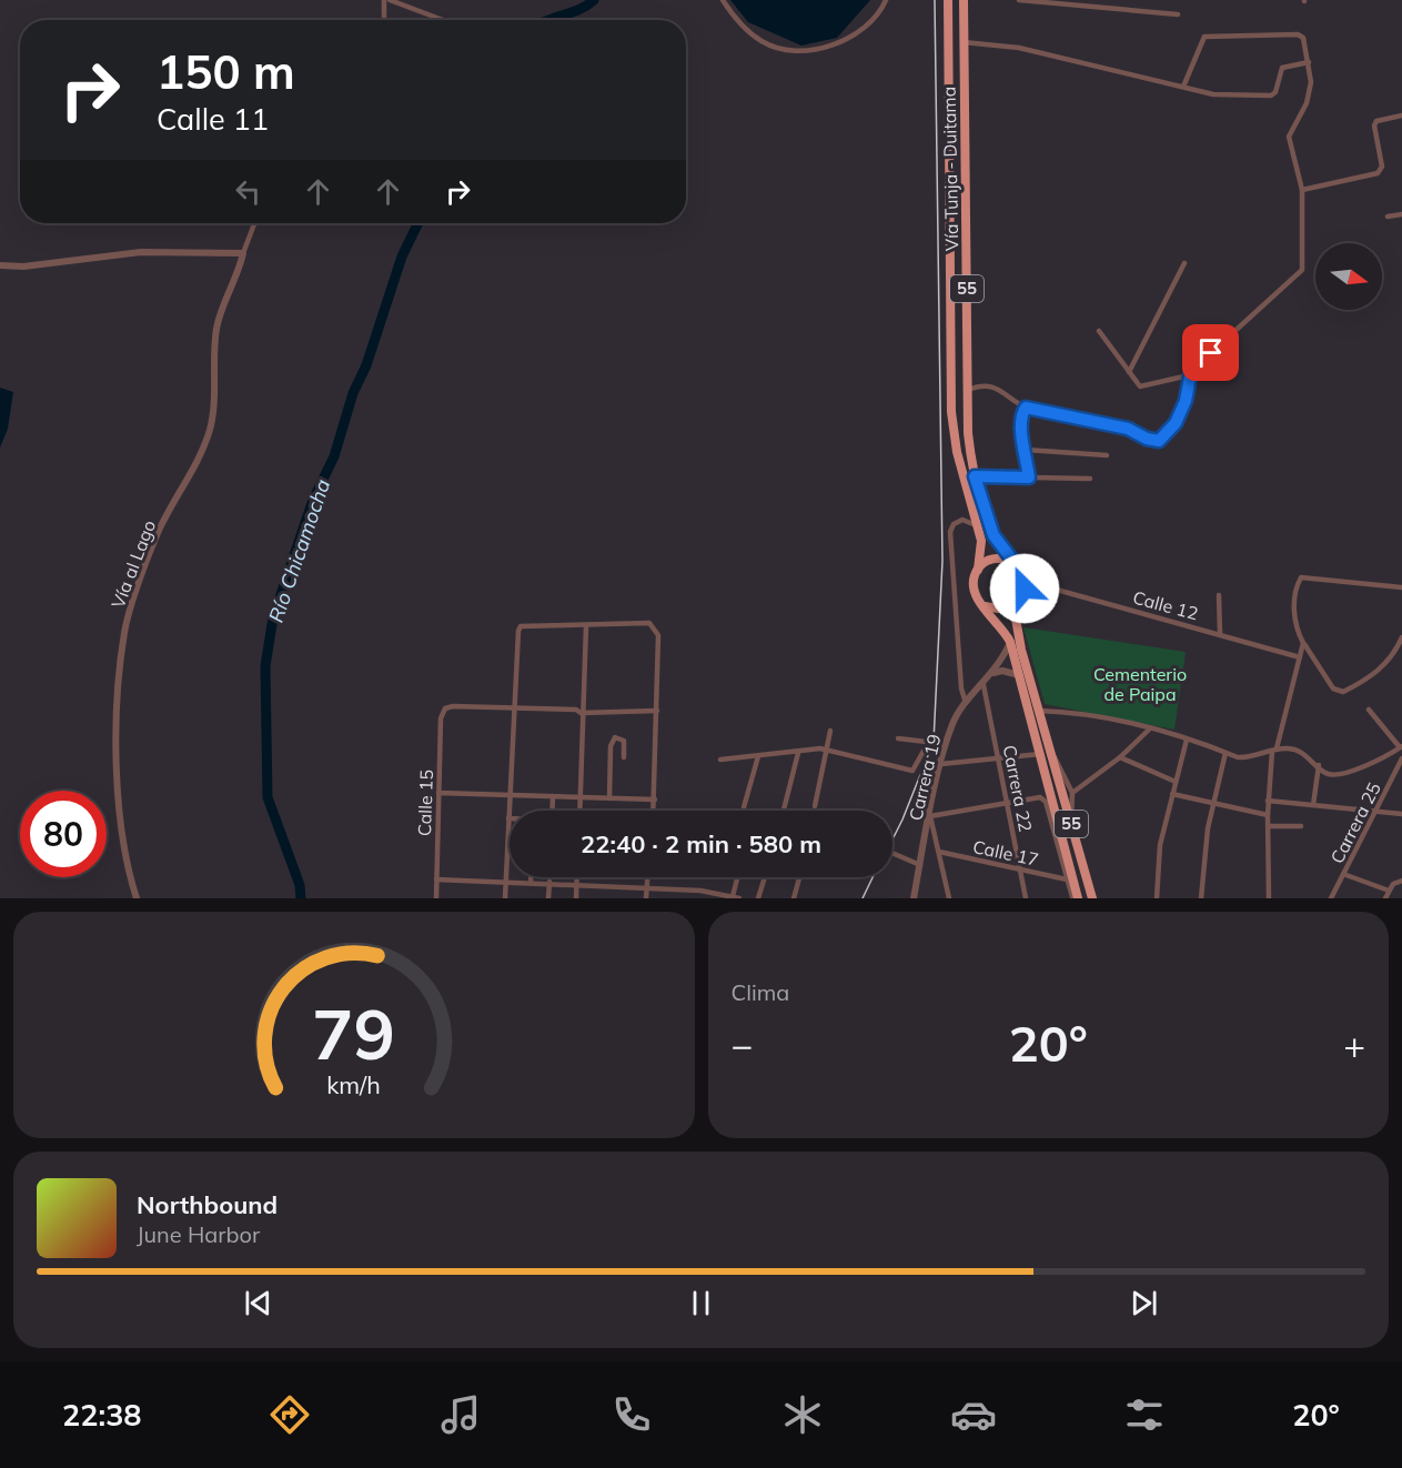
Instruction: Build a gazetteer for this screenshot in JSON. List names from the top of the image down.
{
  "streets": {
    "highway": ["Vía Tunja - Duitama", "55"],
    "street": [
      "Vía al Lago",
      "Calle 12",
      "Carrera 19",
      "Carrera 22",
      "Calle 15",
      "Carrera 25",
      "Calle 17"
    ]
  },
  "crossings": [
    ["Vía Tunja - Duitama", "55"],
    ["Vía Tunja - Duitama", "Calle 12"],
    ["55", "Calle 12"],
    ["55", "Carrera 19"],
    ["Carrera 19", "Carrera 22"],
    ["Carrera 22", "Calle 17"]
  ],
  "water": ["Río Chicamocha"],
  "parks": ["Cementerio de Paipa"],
  "north": "right",
  "page": {
    "turn": ["150 m", "Calle 11"],
    "limit": "80",
    "trip": "22:40 · 2 min · 580 m",
    "tile": "Clima",
    "heat": ["−", "20°", "+"],
    "song": ["Northbound", "June Harbor"],
    "tabs": ["22:38", "20°"],
    "gauge": ["79", "km/h"]
  }
}
